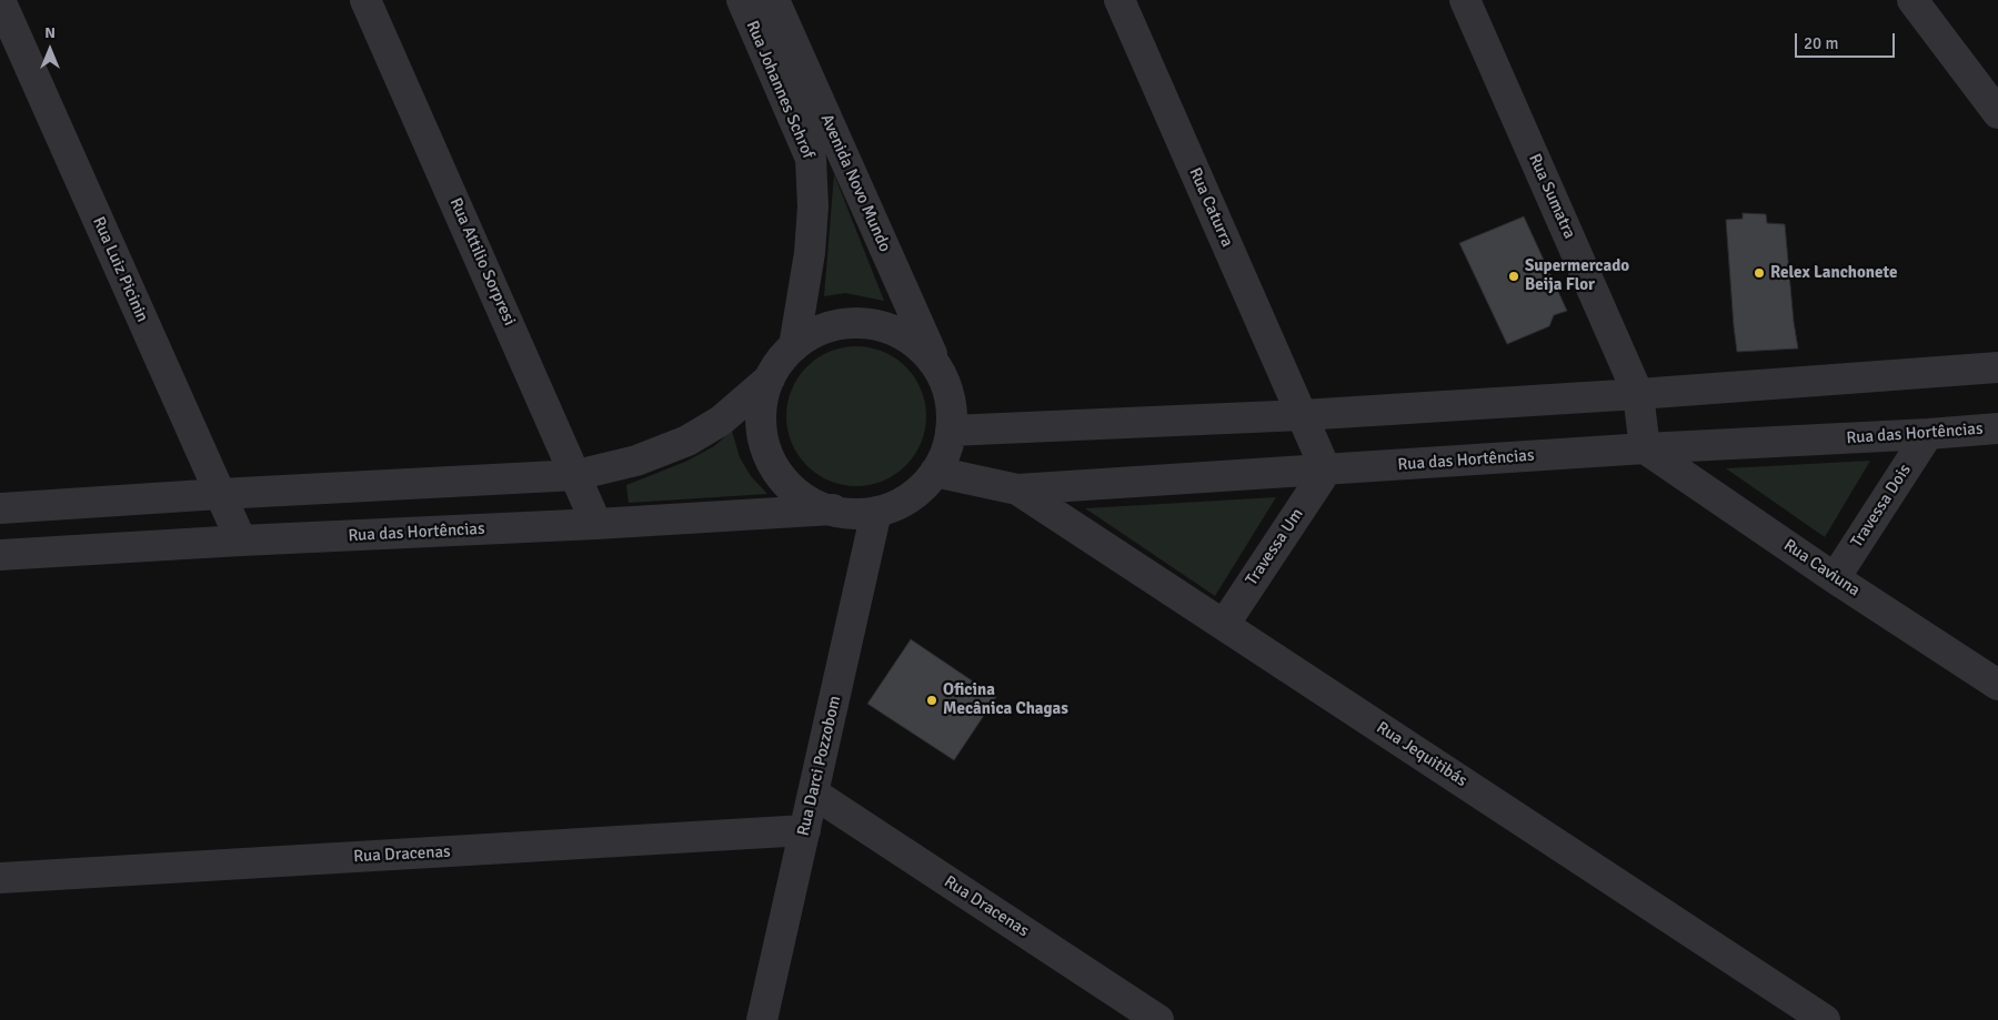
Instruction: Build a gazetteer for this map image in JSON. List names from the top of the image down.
{
  "streets": {
    "street": [
      "Rua Johannes Schrof",
      "Avenida Novo Mundo",
      "Rua Sumatra",
      "Rua Caturra",
      "Rua Attilio Sorpresi",
      "Rua Luiz Picinin",
      "Rua das Hortências",
      "Travessa Dois",
      "Travessa Um",
      "Rua Caviuna",
      "Rua Jequitibás",
      "Rua Darci Pozzobom",
      "Rua Dracenas"
    ]
  },
  "crossings": [
    ["Rua Johannes Schrof", "Avenida Novo Mundo"],
    ["Rua Johannes Schrof", "Rua das Hortências"],
    ["Rua Johannes Schrof", "Rua Darci Pozzobom"],
    ["Avenida Novo Mundo", "Rua das Hortências"],
    ["Avenida Novo Mundo", "Rua Darci Pozzobom"],
    ["Rua Sumatra", "Rua das Hortências"],
    ["Rua Sumatra", "Rua Caviuna"],
    ["Rua Caturra", "Rua das Hortências"],
    ["Rua Caturra", "Travessa Um"],
    ["Rua Attilio Sorpresi", "Rua das Hortências"],
    ["Rua Luiz Picinin", "Rua das Hortências"],
    ["Rua das Hortências", "Travessa Dois"],
    ["Rua das Hortências", "Travessa Um"],
    ["Rua das Hortências", "Rua Caviuna"],
    ["Rua das Hortências", "Rua Jequitibás"],
    ["Rua das Hortências", "Rua Darci Pozzobom"],
    ["Travessa Dois", "Rua Caviuna"],
    ["Travessa Um", "Rua Jequitibás"],
    ["Rua Darci Pozzobom", "Rua Dracenas"]
  ],
  "places": ["Relex Lanchonete", "Supermercado Beija Flor", "Oficina Mecânica Chagas"],
  "scale_bar": "20 m",
  "north": "top"
}
